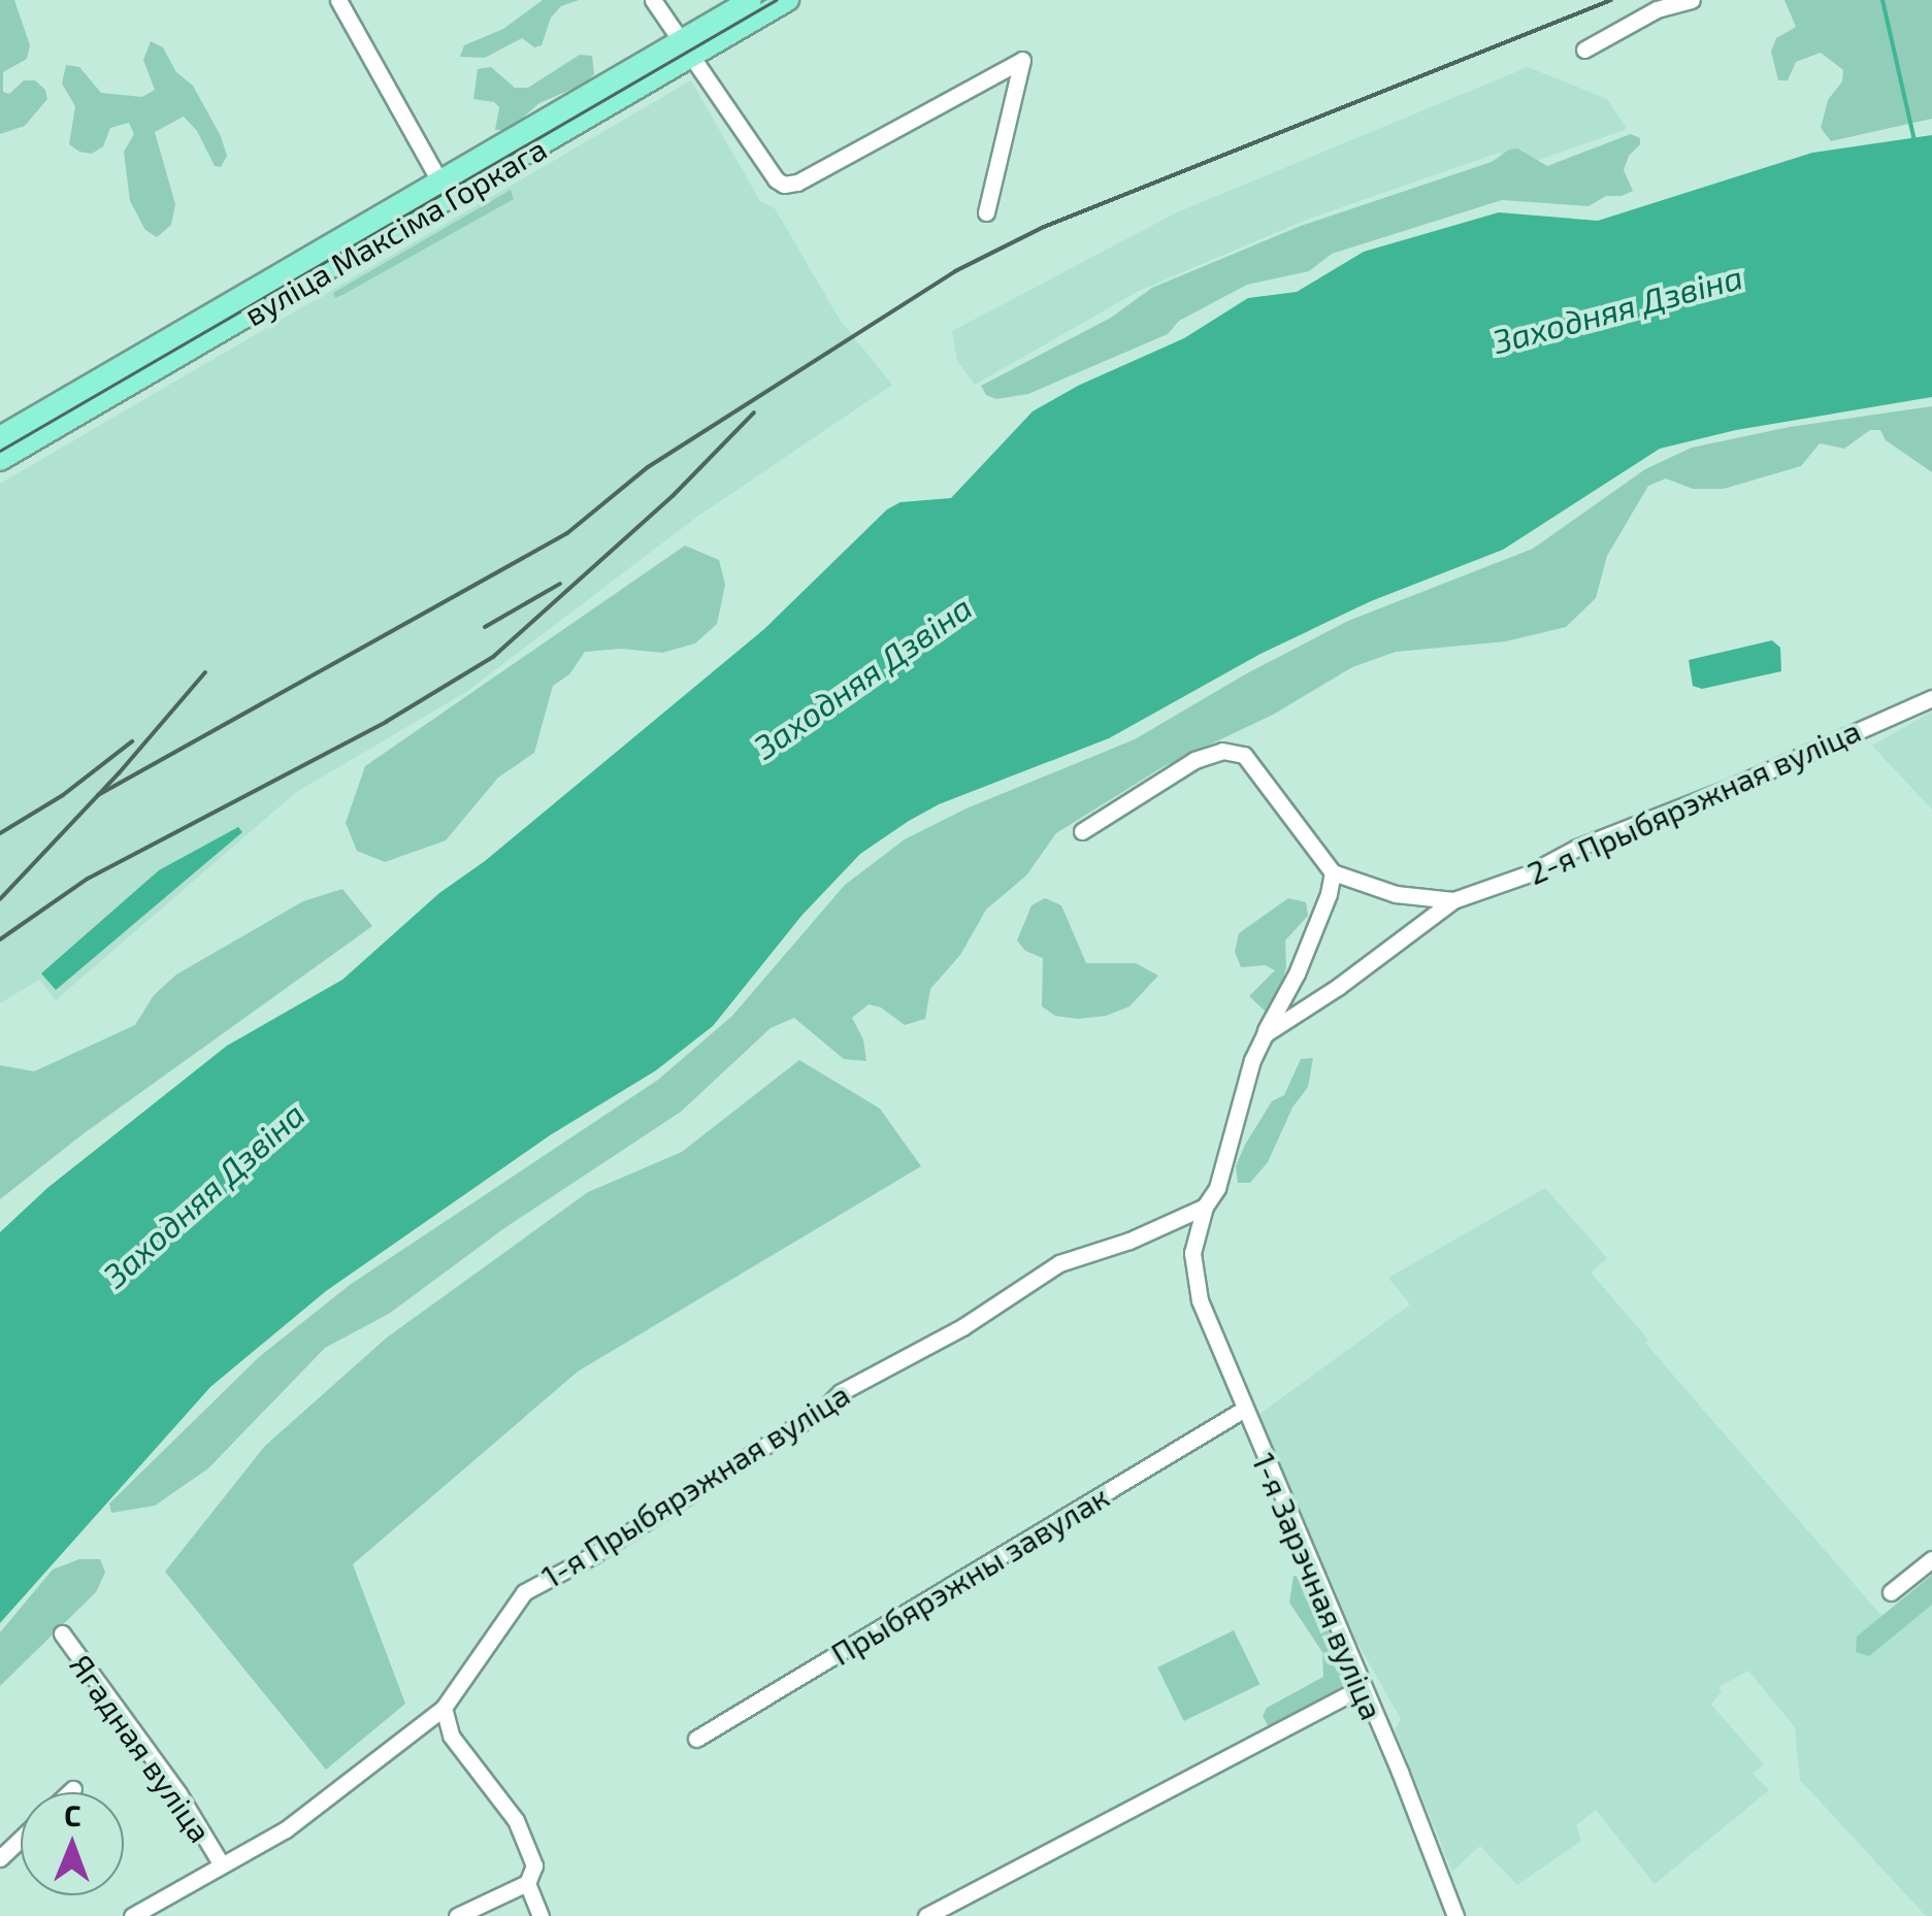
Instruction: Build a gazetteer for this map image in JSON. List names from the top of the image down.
{
  "streets": {
    "main road": ["вуліца Максіма Горкага"],
    "street": [
      "2-я Прыбярэжная вуліца",
      "1-я Прыбярэжная вуліца",
      "Прыбярэжны завулак",
      "1-я Зарэчная вуліца",
      "Ягадная вуліца"
    ]
  },
  "crossings": [
    ["1-я Прыбярэжная вуліца", "1-я Зарэчная вуліца"],
    ["1-я Прыбярэжная вуліца", "Ягадная вуліца"],
    ["Прыбярэжны завулак", "1-я Зарэчная вуліца"]
  ],
  "water": ["Заходняя Дзвіна"],
  "north": "top"
}
